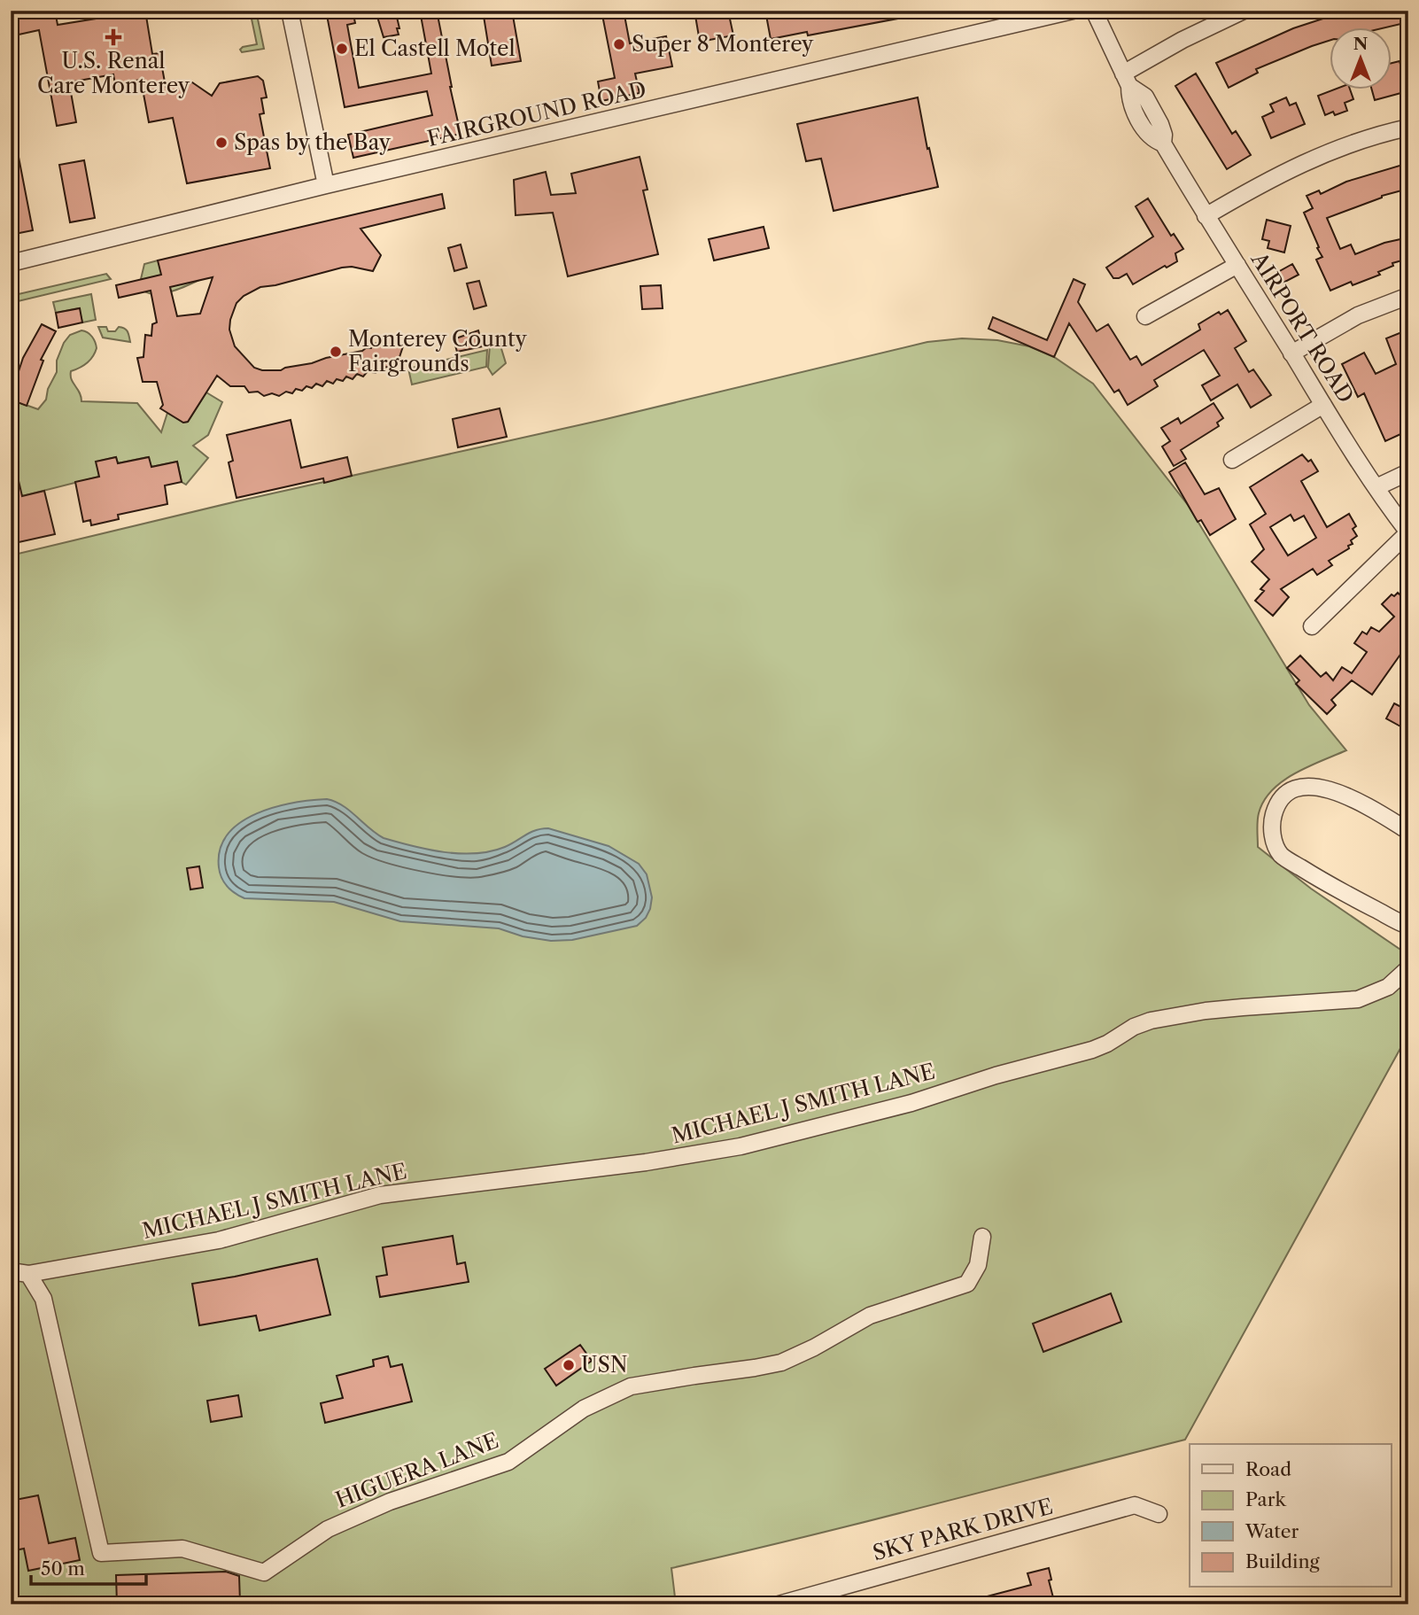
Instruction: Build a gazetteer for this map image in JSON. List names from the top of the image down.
{
  "streets": {
    "street": [
      "FAIRGROUND ROAD",
      "AIRPORT ROAD",
      "MICHAEL J SMITH LANE",
      "HIGUERA LANE",
      "SKY PARK DRIVE"
    ]
  },
  "crossings": [
    ["MICHAEL J SMITH LANE", "HIGUERA LANE"]
  ],
  "places": {
    "health": ["U.S. Renal Care Monterey"],
    "other": [
      "Super 8 Monterey",
      "El Castell Motel",
      "Spas by the Bay",
      "Monterey County Fairgrounds",
      "USN"
    ]
  },
  "legend": [
    "Road",
    "Park",
    "Water",
    "Building"
  ],
  "scale_bar": "50 m",
  "north": "top"
}
